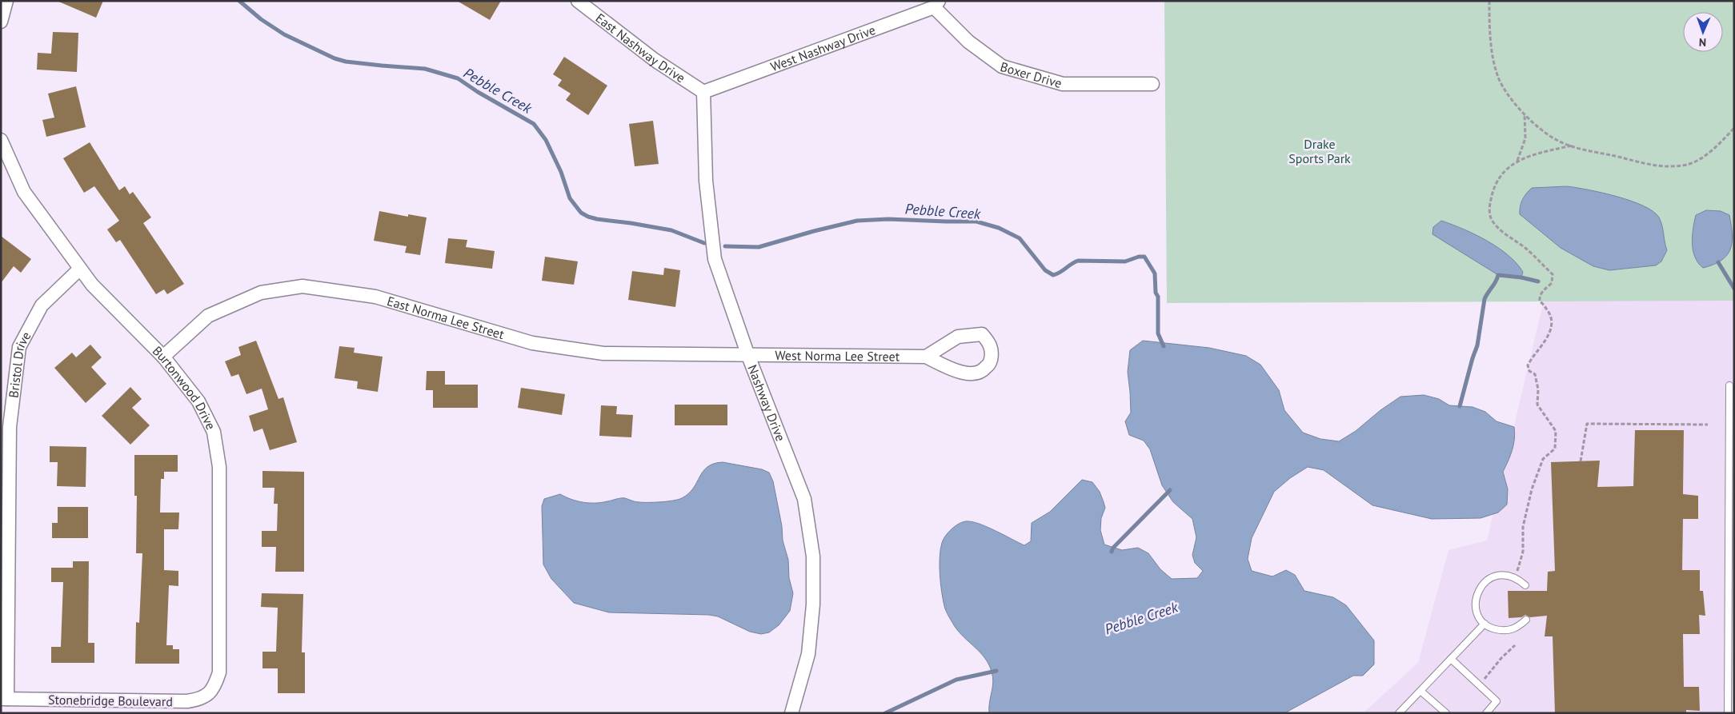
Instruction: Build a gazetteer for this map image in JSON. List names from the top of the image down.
{
  "streets": {
    "street": [
      "East Nashway Drive",
      "West Nashway Drive",
      "Boxer Drive",
      "East Norma Lee Street",
      "West Norma Lee Street",
      "Bristol Drive",
      "Burtonwood Drive",
      "Nashway Drive",
      "Stonebridge Boulevard"
    ]
  },
  "crossings": [
    ["East Nashway Drive", "West Nashway Drive"],
    ["East Nashway Drive", "Nashway Drive"],
    ["West Nashway Drive", "Boxer Drive"],
    ["West Nashway Drive", "Nashway Drive"],
    ["East Norma Lee Street", "West Norma Lee Street"],
    ["East Norma Lee Street", "Burtonwood Drive"],
    ["East Norma Lee Street", "Nashway Drive"],
    ["West Norma Lee Street", "Nashway Drive"],
    ["Bristol Drive", "Burtonwood Drive"],
    ["Bristol Drive", "Stonebridge Boulevard"],
    ["Burtonwood Drive", "Stonebridge Boulevard"]
  ],
  "water": ["Pebble Creek"],
  "parks": ["Drake Sports Park"],
  "north": "bottom"
}
